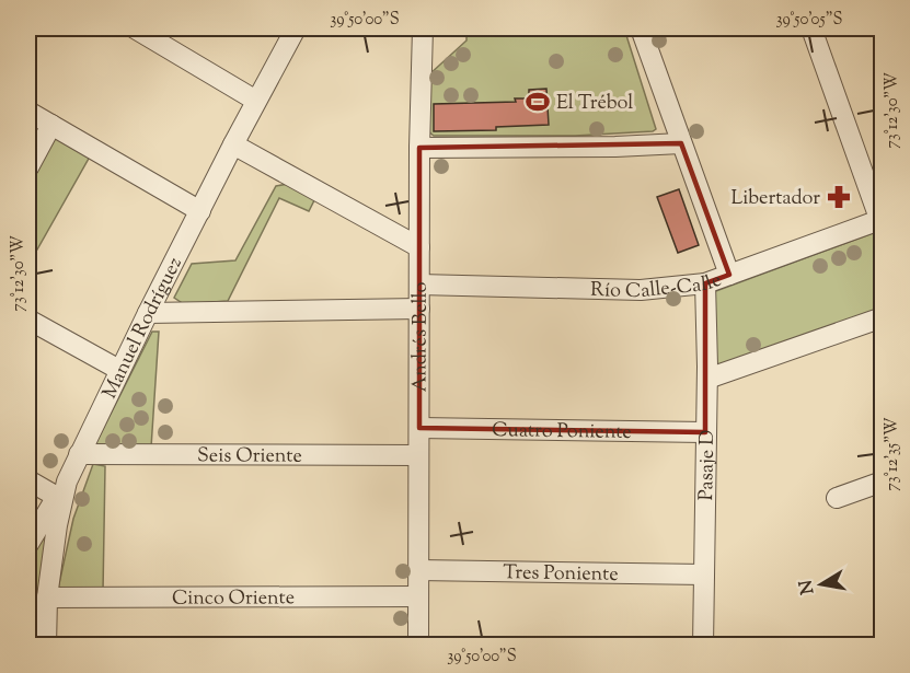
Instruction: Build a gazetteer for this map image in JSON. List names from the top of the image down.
{
  "streets": {
    "street": [
      "Río Calle-Calle",
      "Manuel Rodríguez",
      "Andrés Bello",
      "Cuatro Poniente",
      "Seis Oriente",
      "Pasaje D",
      "Tres Poniente",
      "Cinco Oriente"
    ]
  },
  "crossings": [
    ["Río Calle-Calle", "Andrés Bello"],
    ["Río Calle-Calle", "Pasaje D"],
    ["Manuel Rodríguez", "Seis Oriente"],
    ["Manuel Rodríguez", "Cinco Oriente"],
    ["Andrés Bello", "Cuatro Poniente"],
    ["Andrés Bello", "Seis Oriente"],
    ["Andrés Bello", "Tres Poniente"],
    ["Andrés Bello", "Cinco Oriente"],
    ["Cuatro Poniente", "Pasaje D"],
    ["Pasaje D", "Tres Poniente"]
  ],
  "places": {
    "sports": ["El Trébol"],
    "pharmacy": ["Libertador"]
  },
  "north": "left",
  "coordinates": [
    "39°50'00\"S",
    "39°50'05\"S",
    "73°12'30\"W",
    "73°12'35\"W"
  ]
}
